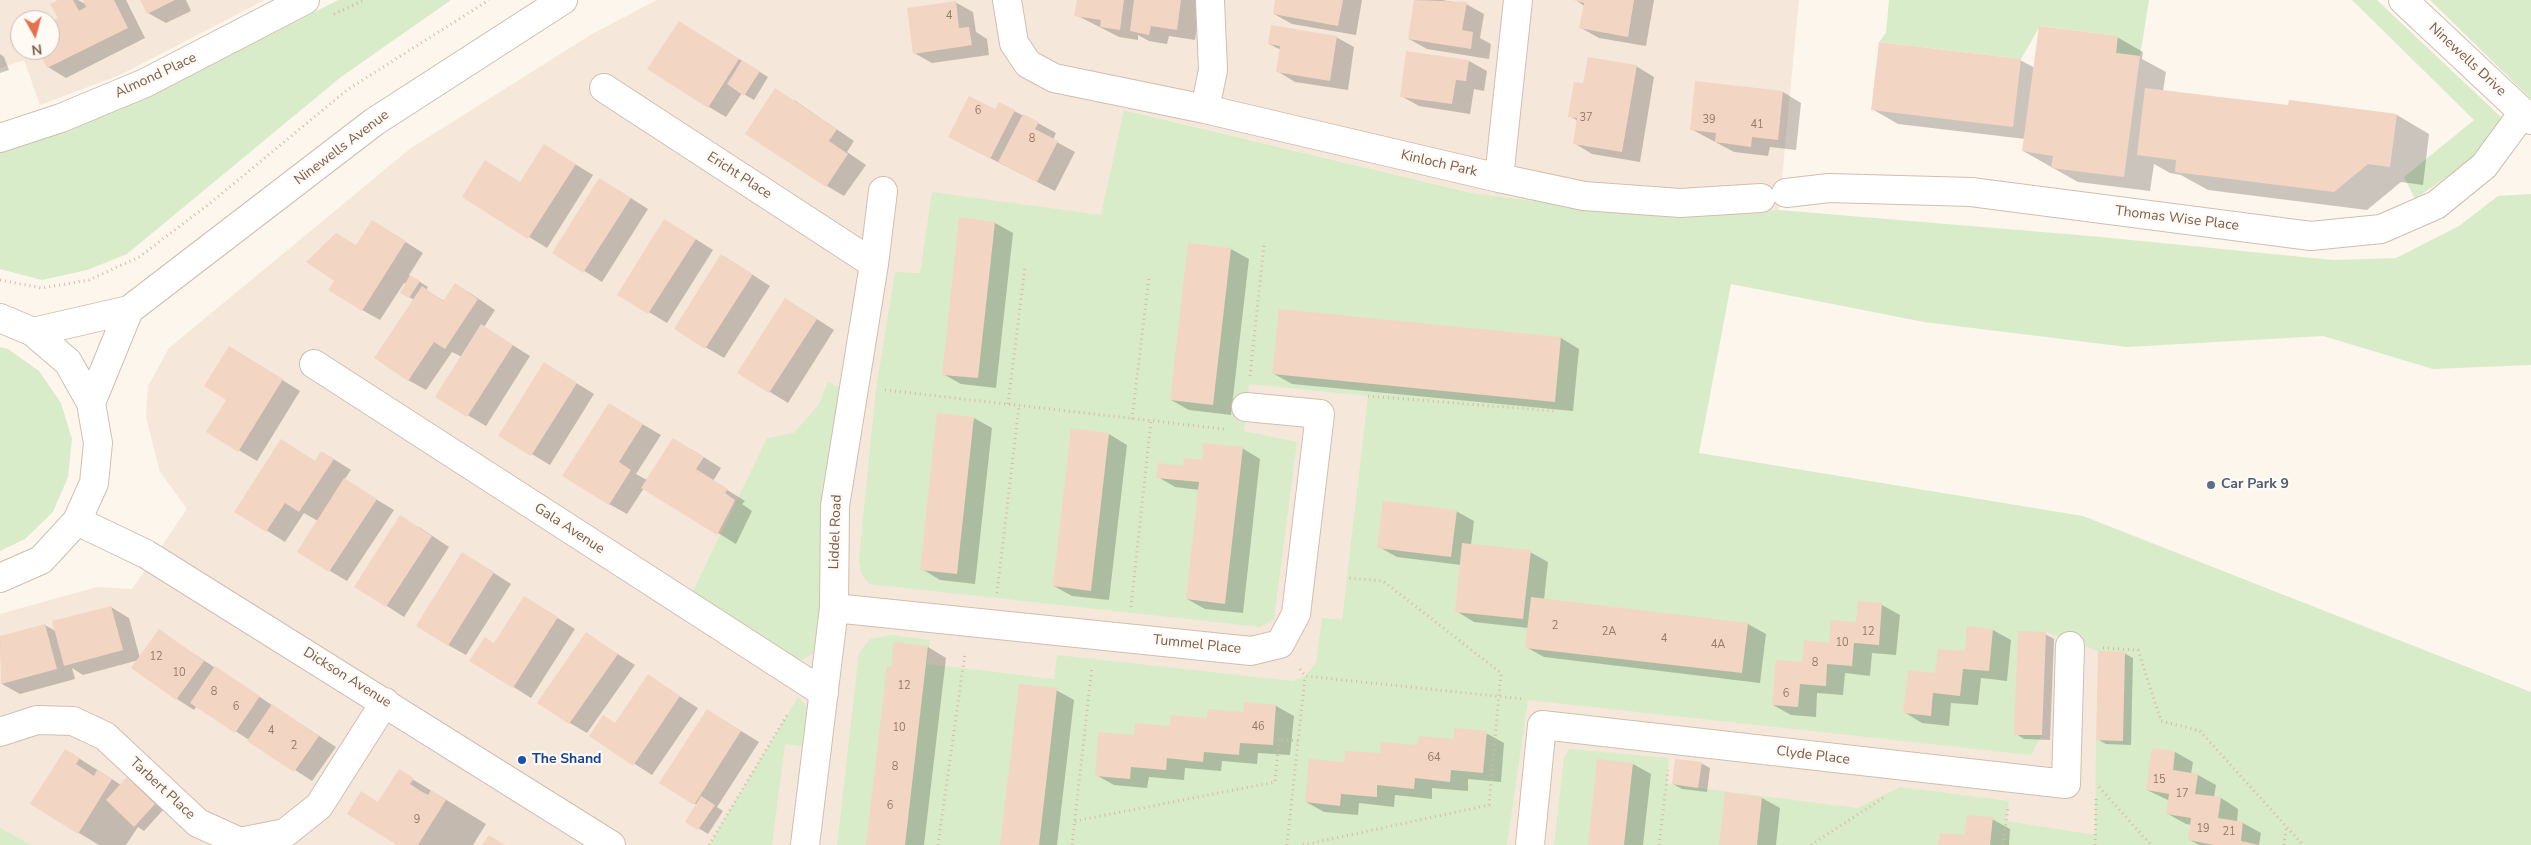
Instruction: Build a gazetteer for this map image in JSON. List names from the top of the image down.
{
  "streets": {
    "street": [
      "Ninewells Drive",
      "Almond Place",
      "Ninewells Avenue",
      "Kinloch Park",
      "Ericht Place",
      "Thomas Wise Place",
      "Gala Avenue",
      "Liddel Road",
      "Tummel Place",
      "Dickson Avenue",
      "Clyde Place",
      "Tarbert Place"
    ]
  },
  "crossings": [
    ["Ninewells Drive", "Thomas Wise Place"],
    ["Kinloch Park", "Thomas Wise Place"],
    ["Ericht Place", "Liddel Road"],
    ["Gala Avenue", "Liddel Road"],
    ["Liddel Road", "Tummel Place"],
    ["Dickson Avenue", "Tarbert Place"]
  ],
  "places": ["Car Park 9", "The Shand"],
  "house_numbers": [
    "4",
    "6",
    "37",
    "39",
    "41",
    "8",
    "2",
    "2A",
    "12",
    "4",
    "10",
    "4A",
    "12",
    "8",
    "10",
    "12",
    "8",
    "6",
    "6",
    "46",
    "10",
    "4",
    "2",
    "64",
    "8",
    "15",
    "17",
    "6",
    "9",
    "19",
    "21"
  ],
  "north": "bottom"
}
